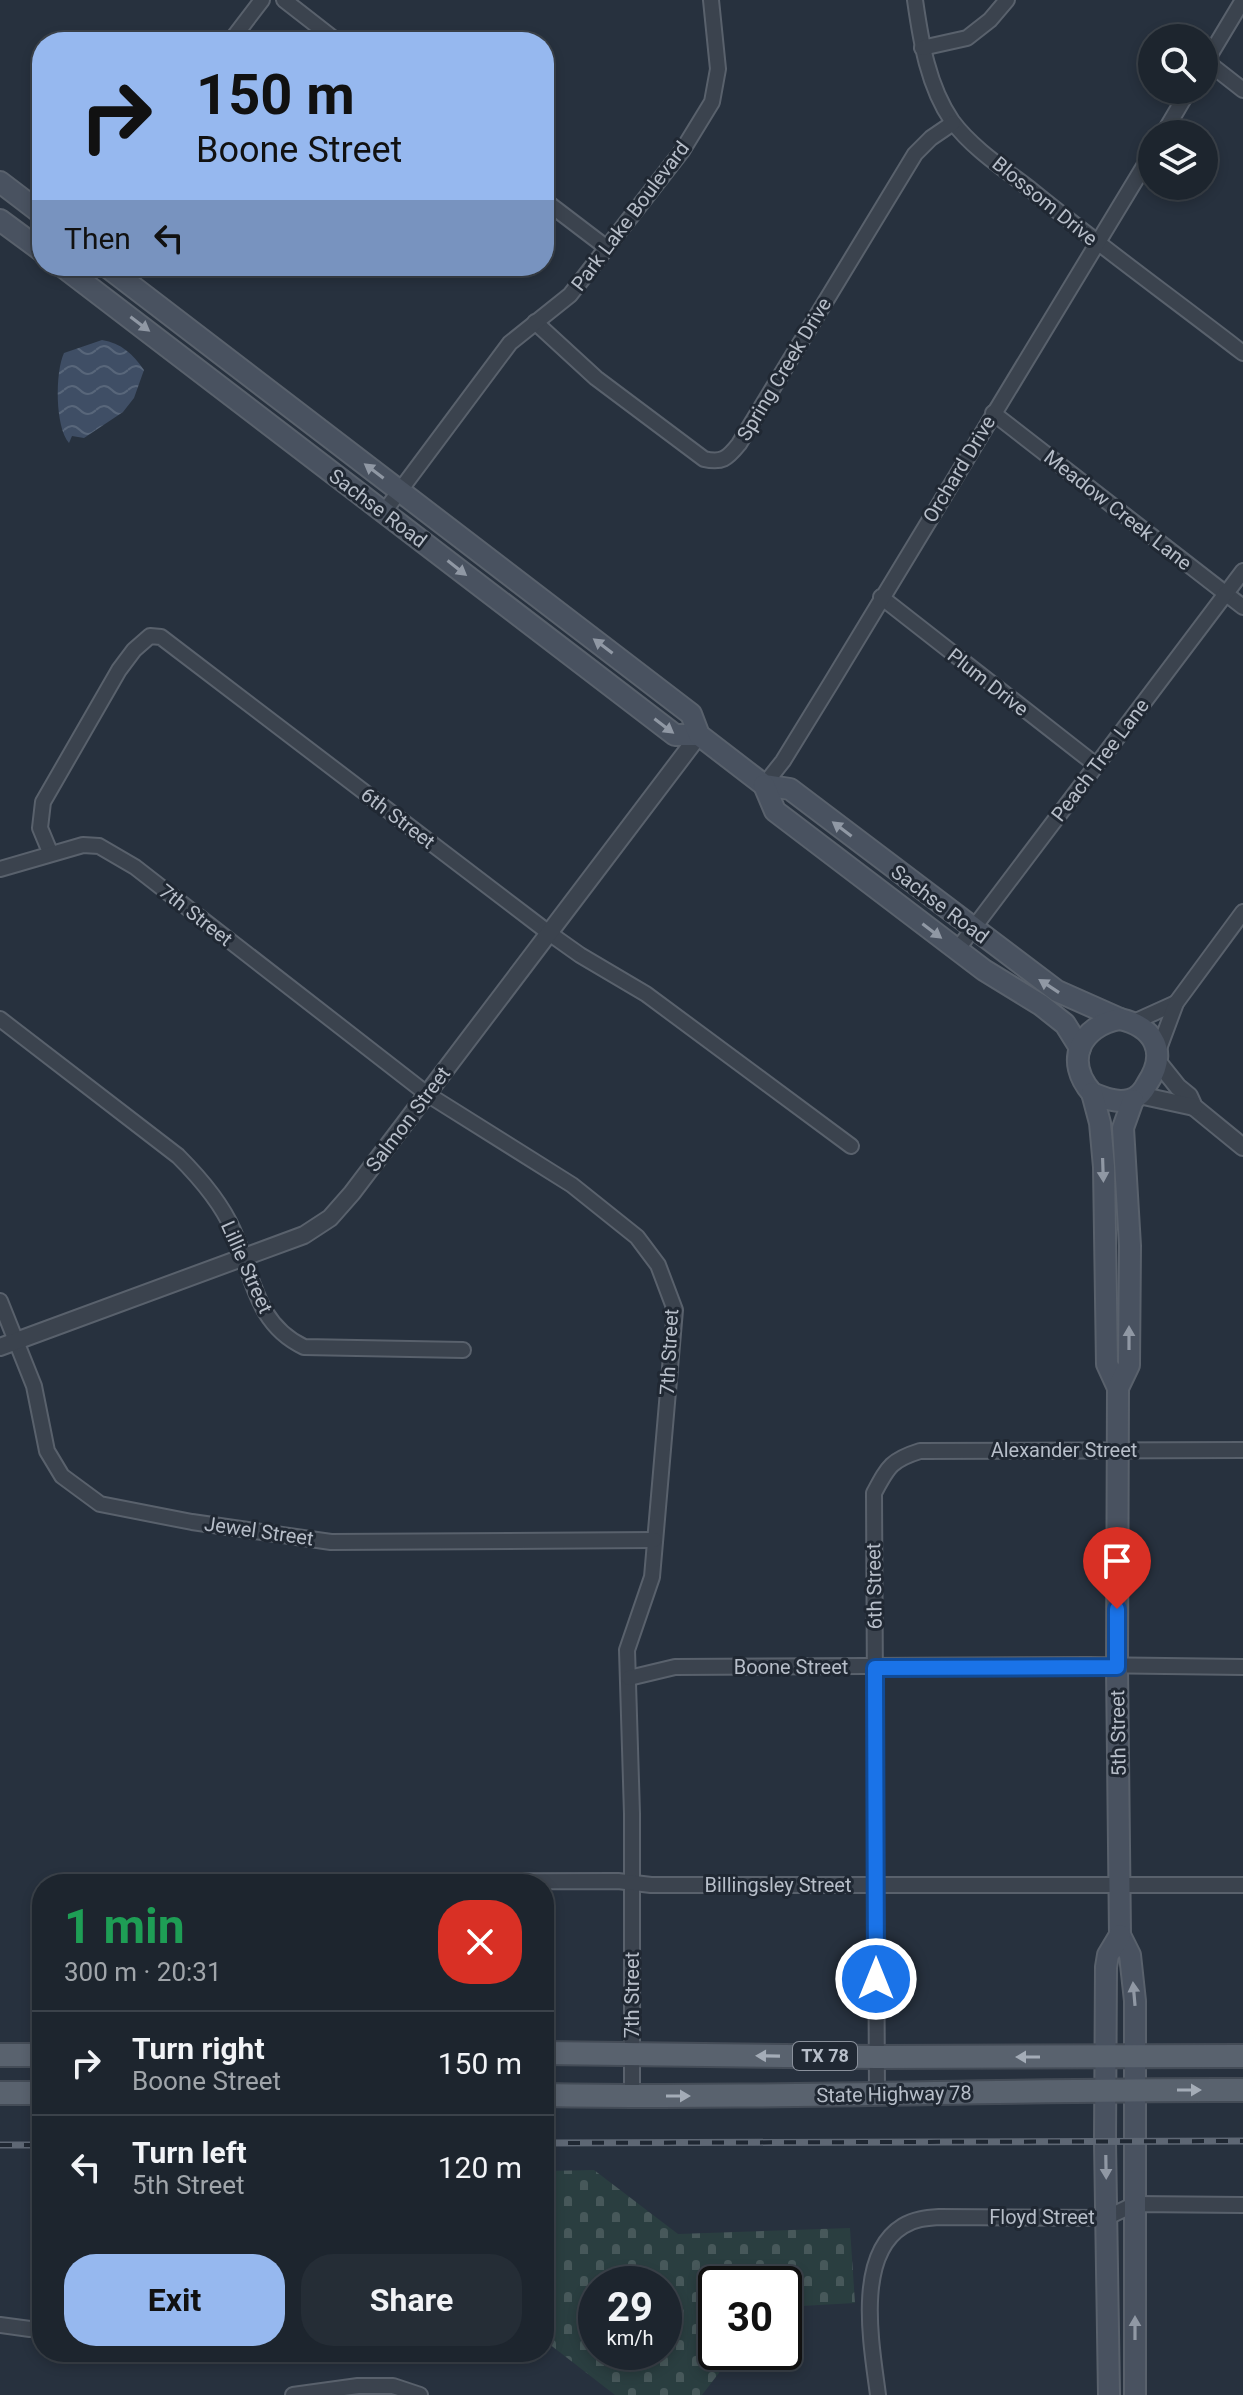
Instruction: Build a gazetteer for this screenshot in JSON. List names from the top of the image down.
{
  "streets": {
    "main road": [
      "Sachse Road",
      "5th Street",
      "TX 78",
      "State Highway 78"
    ],
    "street": [
      "Blossom Drive",
      "Park Lake Boulevard",
      "Spring Creek Drive",
      "Orchard Drive",
      "Meadow Creek Lane",
      "Plum Drive",
      "Peach Tree Lane",
      "6th Street",
      "7th Street",
      "Salmon Street",
      "Lillie Street",
      "Alexander Street",
      "Jewel Street",
      "Boone Street",
      "Billingsley Street",
      "Floyd Street"
    ]
  },
  "crossings": [
    ["Blossom Drive", "Spring Creek Drive"],
    ["Blossom Drive", "Orchard Drive"],
    ["Park Lake Boulevard", "Spring Creek Drive"],
    ["Park Lake Boulevard", "Sachse Road"],
    ["Orchard Drive", "Sachse Road"],
    ["Orchard Drive", "Meadow Creek Lane"],
    ["Orchard Drive", "Plum Drive"],
    ["Sachse Road", "Peach Tree Lane"],
    ["Sachse Road", "Salmon Street"],
    ["Sachse Road", "5th Street"],
    ["Meadow Creek Lane", "Peach Tree Lane"],
    ["Plum Drive", "Peach Tree Lane"],
    ["6th Street", "7th Street"],
    ["6th Street", "Salmon Street"],
    ["6th Street", "Alexander Street"],
    ["6th Street", "Boone Street"],
    ["6th Street", "Billingsley Street"],
    ["6th Street", "State Highway 78"],
    ["7th Street", "Salmon Street"],
    ["7th Street", "Jewel Street"],
    ["7th Street", "Boone Street"],
    ["7th Street", "Billingsley Street"],
    ["7th Street", "State Highway 78"],
    ["Salmon Street", "Lillie Street"],
    ["Salmon Street", "Jewel Street"],
    ["Alexander Street", "5th Street"],
    ["Boone Street", "5th Street"],
    ["5th Street", "Billingsley Street"],
    ["5th Street", "State Highway 78"],
    ["5th Street", "Floyd Street"]
  ],
  "page": {
    "turn": ["150 m", "Boone Street"],
    "then": "Then",
    "heading": ["1 min", "300 m · 20:31"],
    "list": [
      {
        "name": "Turn right",
        "note": "Boone Street",
        "value": "150 m"
      },
      {
        "name": "Turn left",
        "note": "5th Street",
        "value": "120 m"
      }
    ],
    "buttons": ["Exit", "Share"],
    "speed": "29 km/h",
    "limit": "30"
  }
}
